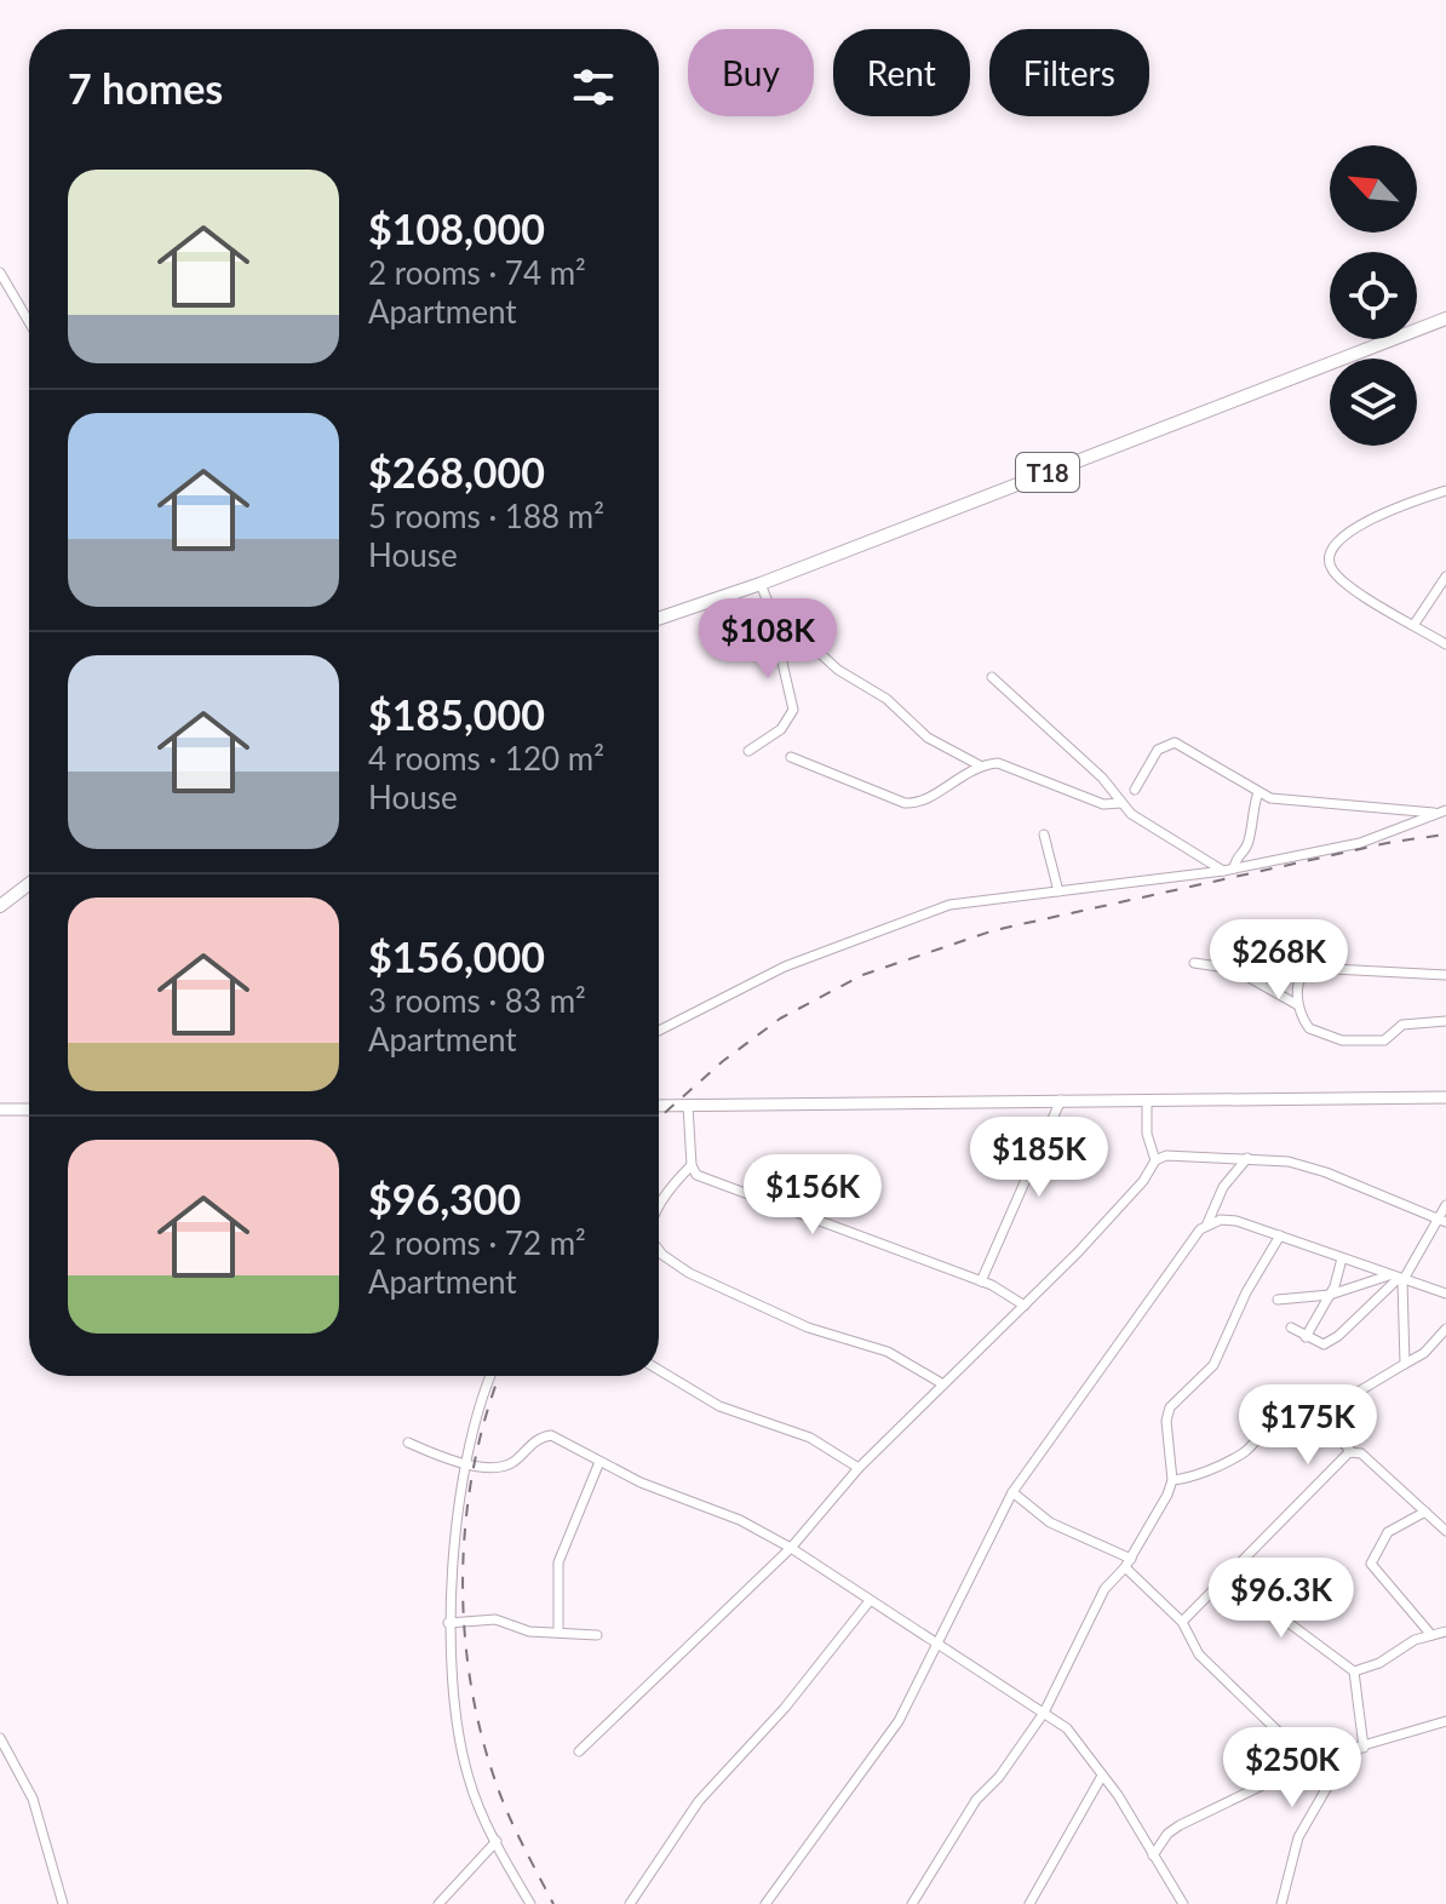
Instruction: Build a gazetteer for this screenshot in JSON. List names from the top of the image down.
{
  "streets": {
    "highway": ["T18"]
  },
  "north": "top left",
  "page": {
    "chip": ["Buy", "Rent", "Filters"],
    "heading": "7 homes",
    "list": [
      {
        "name": "$108,000",
        "note": "2 rooms · 74 m² · Apartment"
      },
      {
        "name": "$268,000",
        "note": "5 rooms · 188 m² · House"
      },
      {
        "name": "$185,000",
        "note": "4 rooms · 120 m² · House"
      },
      {
        "name": "$156,000",
        "note": "3 rooms · 83 m² · Apartment"
      },
      {
        "name": "$96,300",
        "note": "2 rooms · 72 m² · Apartment"
      }
    ],
    "price": [
      "$108K",
      "$268K",
      "$185K",
      "$156K",
      "$175K",
      "$96.3K",
      "$250K"
    ]
  }
}
